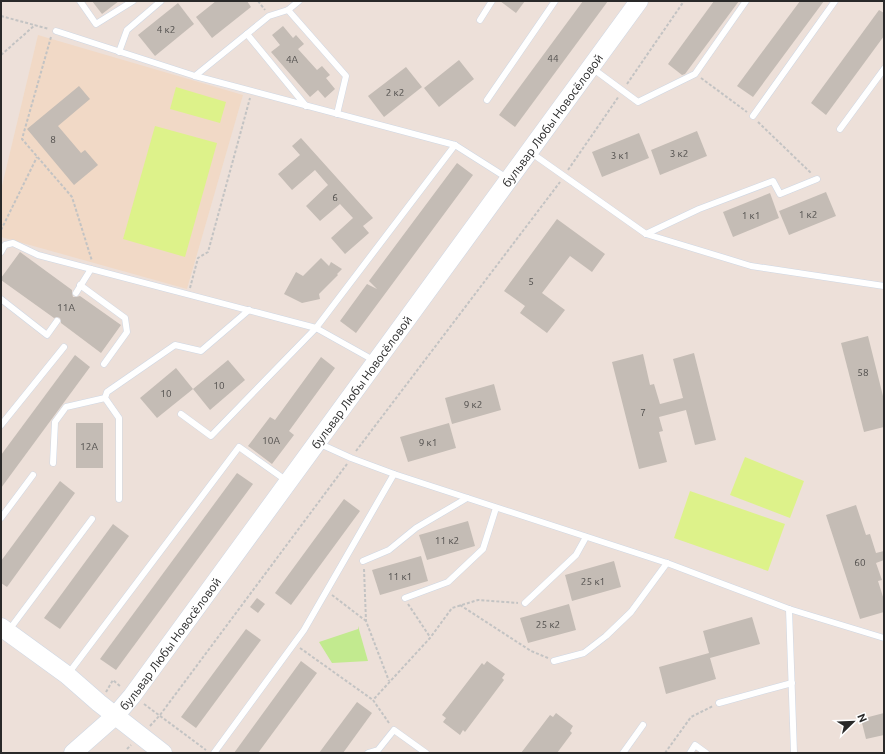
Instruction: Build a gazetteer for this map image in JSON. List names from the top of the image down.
{
  "streets": {
    "street": ["бульвар Любы Новосёловой"]
  },
  "house_numbers": [
    "4 к2",
    "44",
    "4А",
    "2 к2",
    "8",
    "3 к2",
    "3 к1",
    "6",
    "1 к2",
    "1 к1",
    "5",
    "11А",
    "58",
    "10",
    "10",
    "9 к2",
    "7",
    "10А",
    "9 к1",
    "12А",
    "11 к2",
    "60",
    "11 к1",
    "25 к1",
    "25 к2"
  ],
  "north": "top right"
}
